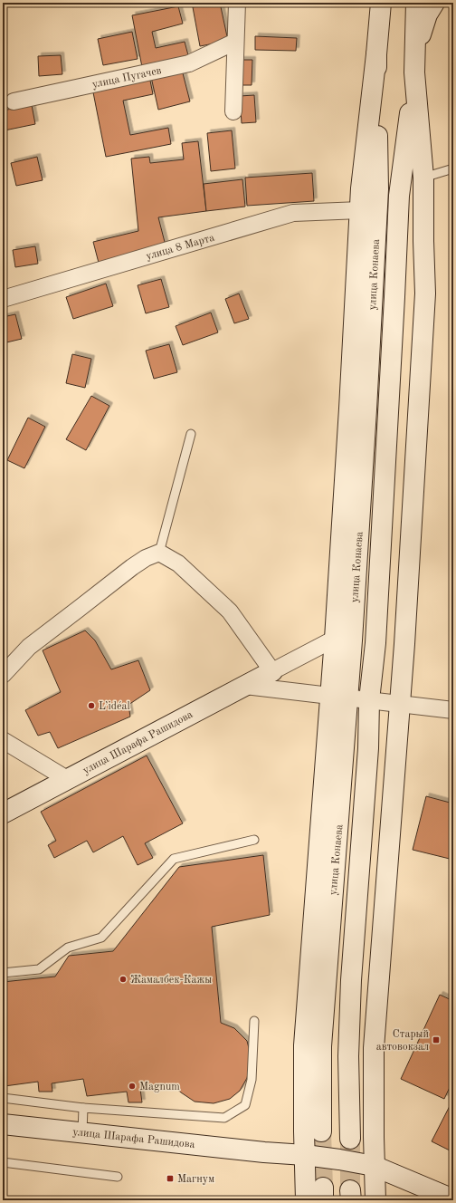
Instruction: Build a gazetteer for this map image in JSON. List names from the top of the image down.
{
  "streets": {
    "main road": ["улица Конаева", "улица Шарафа Рашидова"],
    "street": ["улица Пугачев", "улица 8 Марта"]
  },
  "crossings": [
    ["улица Конаева", "улица Шарафа Рашидова"]
  ],
  "places": {
    "other": ["L’idéal", "Жамалбек-Кажы", "Magnum"],
    "transit": ["Старый автовокзал", "Магнум"]
  }
}
